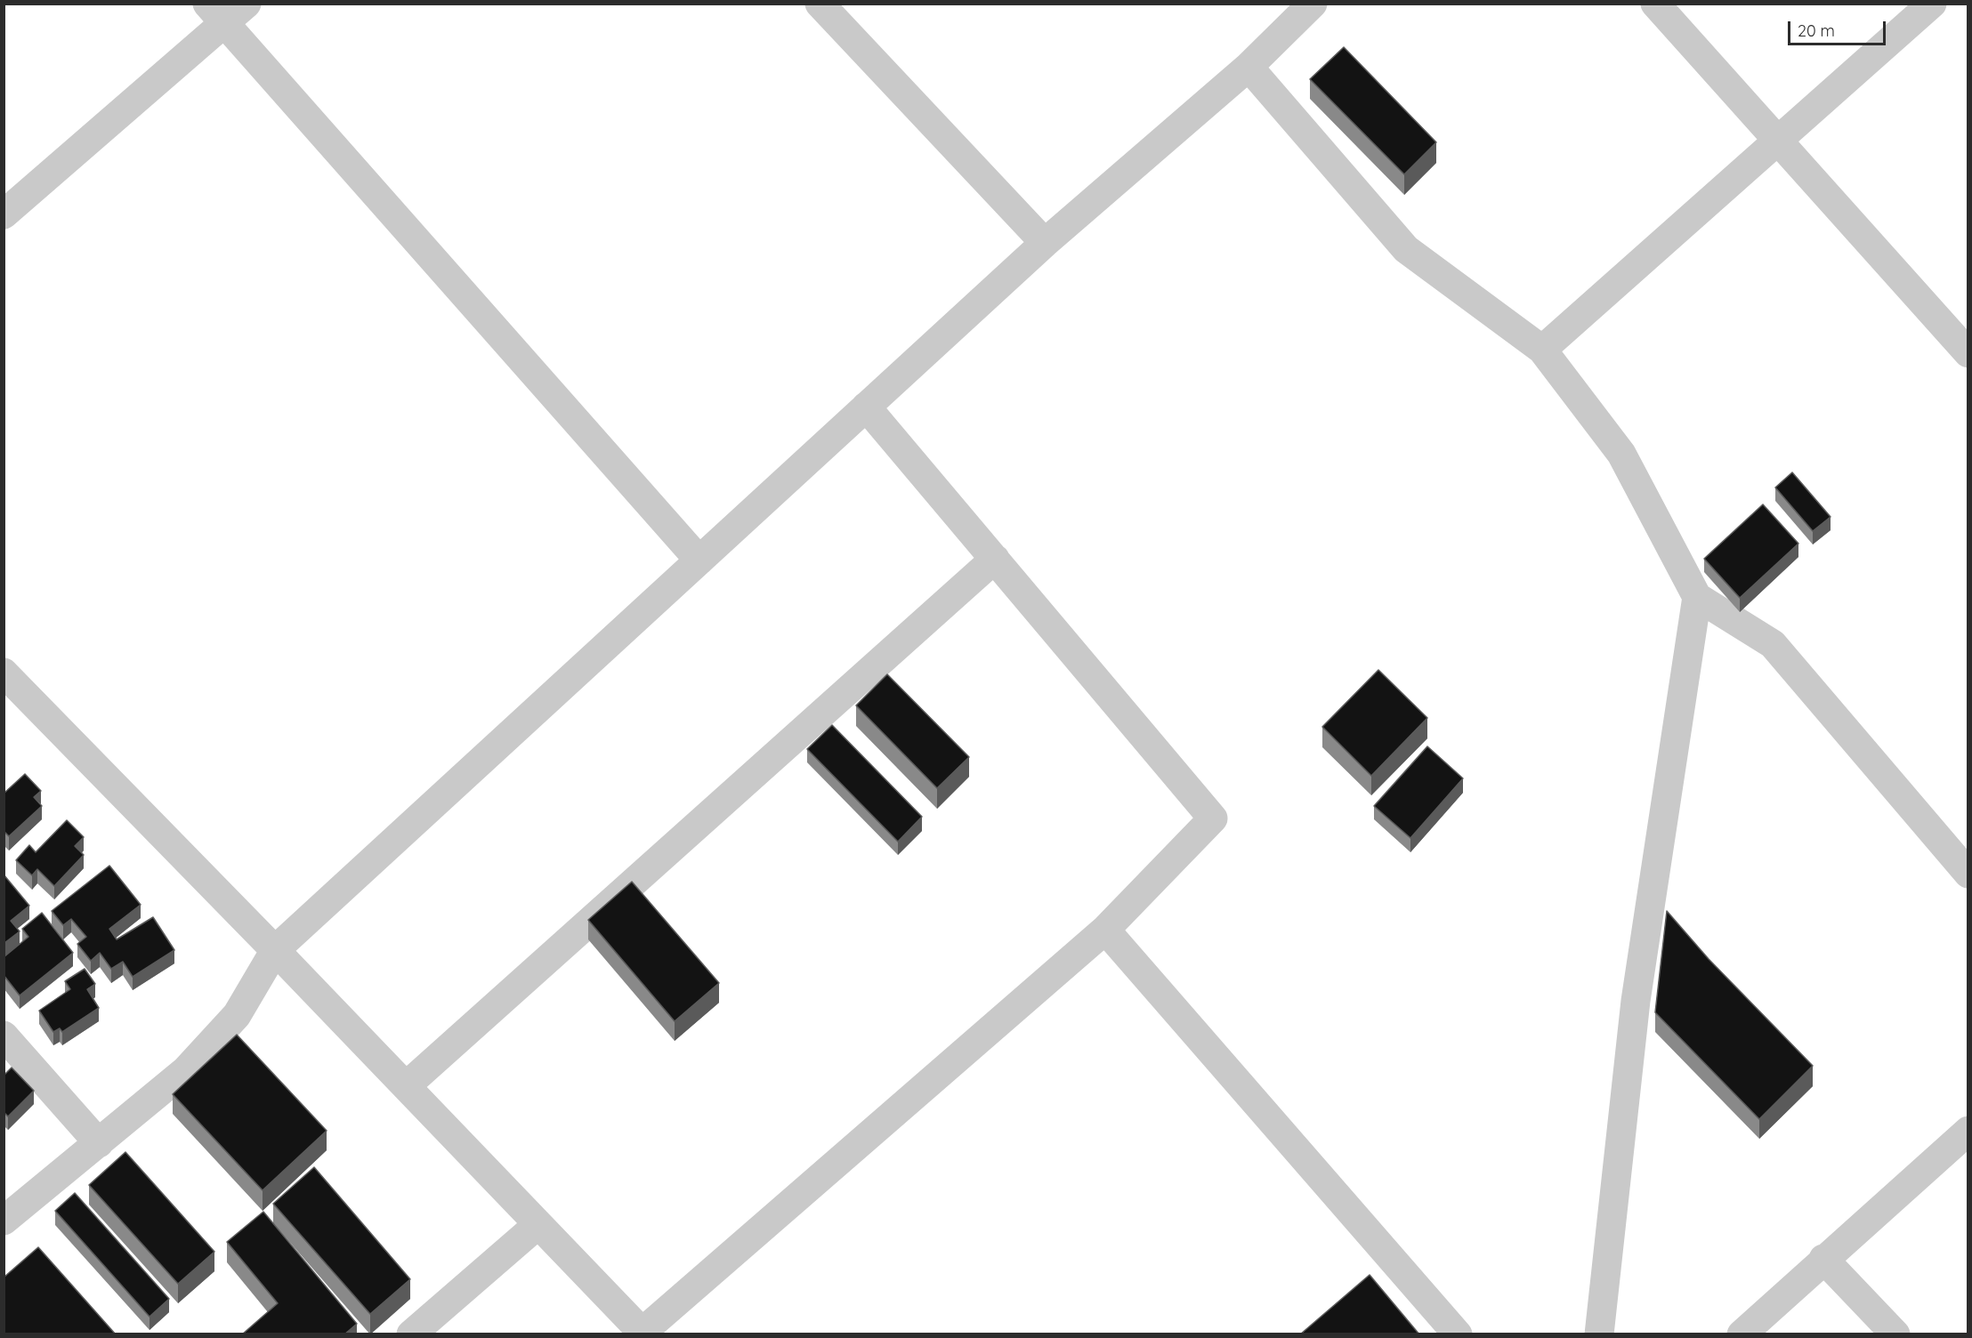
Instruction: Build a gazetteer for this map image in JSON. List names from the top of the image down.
{
  "scale_bar": "20 m"
}
